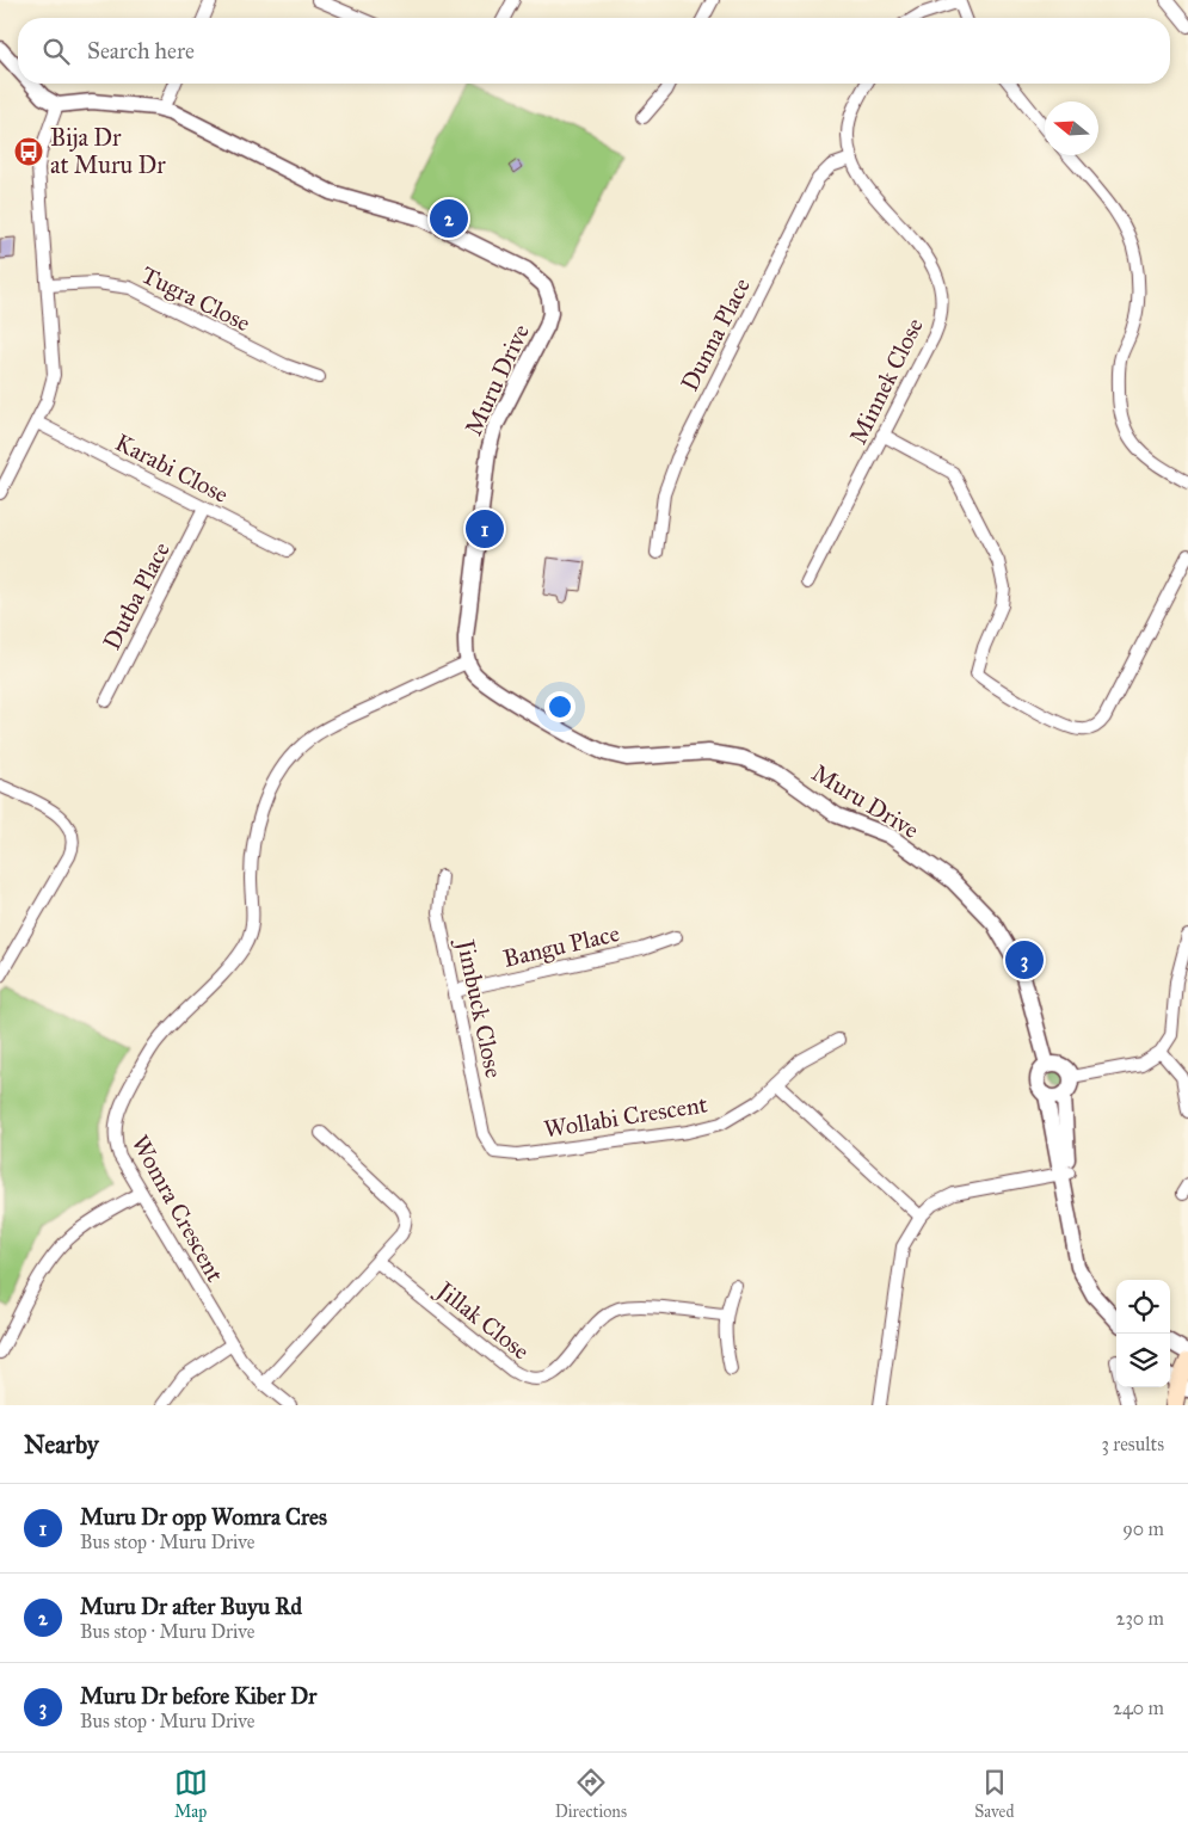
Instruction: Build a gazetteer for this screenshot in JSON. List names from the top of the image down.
{
  "streets": {
    "street": [
      "Tugra Close",
      "Dunna Place",
      "Muru Drive",
      "Minnek Close",
      "Karabi Close",
      "Dutba Place",
      "Bangu Place",
      "Jimbuck Close",
      "Wollabi Crescent",
      "Womra Crescent",
      "Jillak Close"
    ]
  },
  "crossings": [
    ["Dunna Place", "Minnek Close"],
    ["Muru Drive", "Womra Crescent"],
    ["Karabi Close", "Dutba Place"],
    ["Bangu Place", "Jimbuck Close"],
    ["Jimbuck Close", "Wollabi Crescent"]
  ],
  "places": {
    "bus stop": ["Bija Dr at Muru Dr"]
  },
  "north": "left",
  "page": {
    "search": "Search here",
    "pins": ["2", "1", "3"],
    "heading": ["Nearby", "3 results"],
    "list": [
      {
        "mark": "1",
        "name": "Muru Dr opp Womra Cres",
        "note": "Bus stop · Muru Drive",
        "value": "90 m"
      },
      {
        "mark": "2",
        "name": "Muru Dr after Buyu Rd",
        "note": "Bus stop · Muru Drive",
        "value": "230 m"
      },
      {
        "mark": "3",
        "name": "Muru Dr before Kiber Dr",
        "note": "Bus stop · Muru Drive",
        "value": "240 m"
      }
    ],
    "nav": ["Map", "Directions", "Saved"]
  }
}
